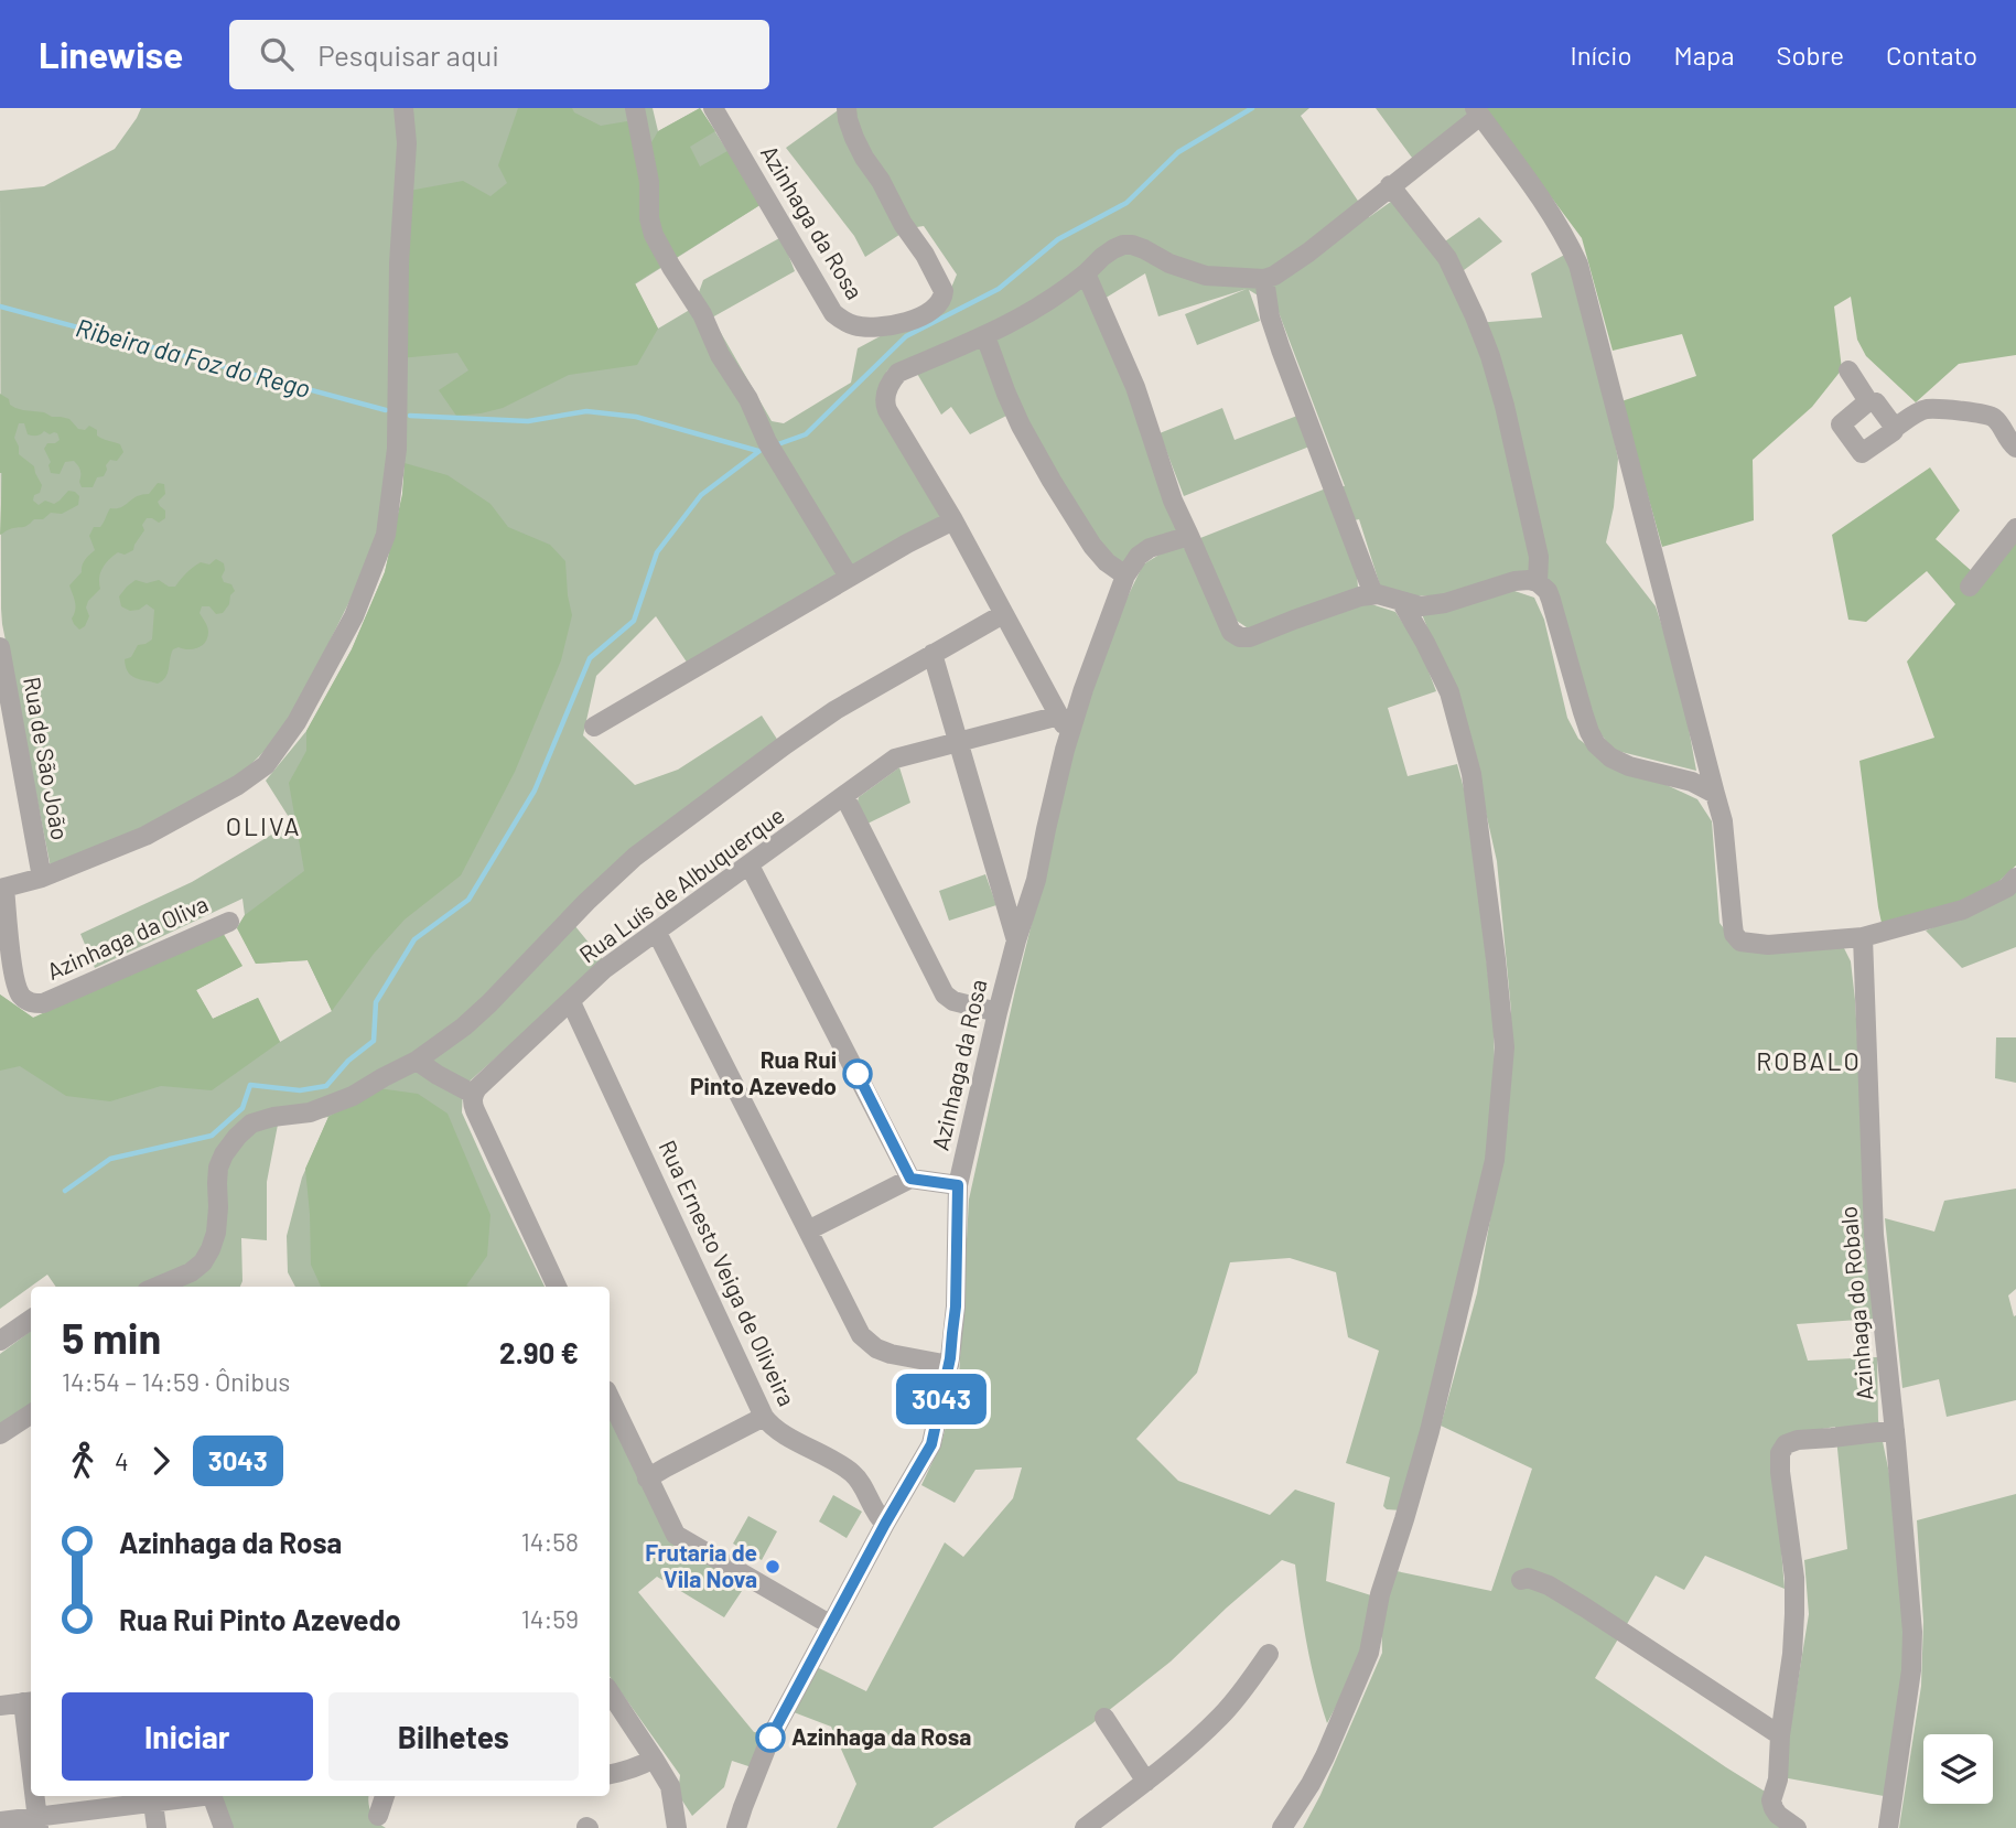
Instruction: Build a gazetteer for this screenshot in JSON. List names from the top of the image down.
{
  "streets": {
    "street": [
      "Azinhaga da Rosa",
      "Rua de São João",
      "Rua Luís de Albuquerque",
      "Azinhaga da Oliva",
      "Rua Ernesto Veiga de Oliveira",
      "Azinhaga do Robalo"
    ]
  },
  "crossings": [
    ["Azinhaga da Rosa", "Rua Ernesto Veiga de Oliveira"],
    ["Rua Luís de Albuquerque", "Rua Ernesto Veiga de Oliveira"]
  ],
  "districts": ["OLIVA", "ROBALO"],
  "water": ["Ribeira da Foz do Rego"],
  "places": ["Rua Rui Pinto Azevedo", "Frutaria de Vila Nova", "Azinhaga da Rosa"],
  "lines": ["bus line 3043"],
  "page": {
    "header": "Linewise",
    "search": "Pesquisar aqui",
    "nav": [
      "Início",
      "Mapa",
      "Sobre",
      "Contato"
    ],
    "on_map": "3043",
    "heading": ["5 min", "14:54 – 14:59 · Ônibus", "2.90 €"],
    "legs": ["4", "3043"],
    "list": [
      {
        "name": "Azinhaga da Rosa",
        "value": "14:58"
      },
      {
        "name": "Rua Rui Pinto Azevedo",
        "value": "14:59"
      }
    ],
    "buttons": ["Iniciar", "Bilhetes"]
  }
}
